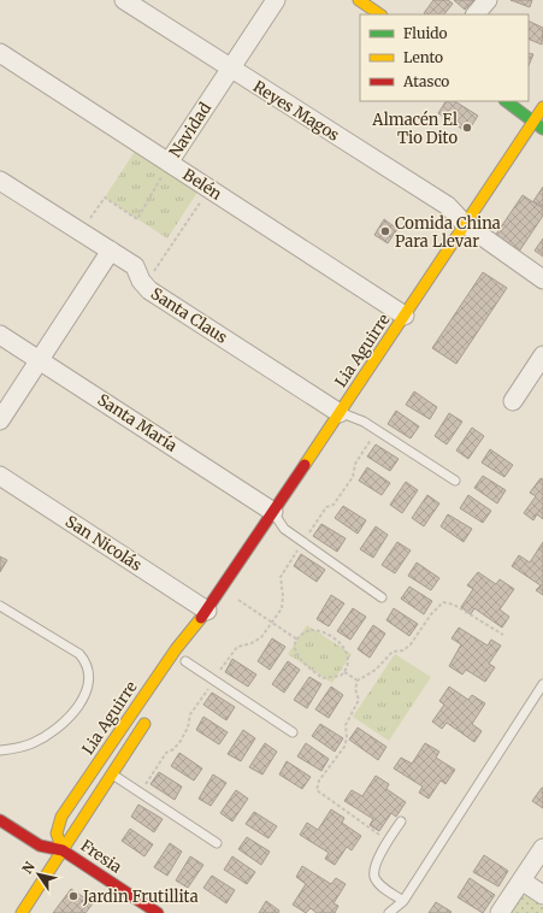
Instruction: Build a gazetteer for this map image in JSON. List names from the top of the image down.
{
  "streets": {
    "main road": ["Lia Aguirre", "Fresia"],
    "street": [
      "Reyes Magos",
      "Navidad",
      "Belén",
      "Santa Claus",
      "Santa María",
      "San Nicolás"
    ]
  },
  "crossings": [
    ["Reyes Magos", "Navidad"],
    ["Reyes Magos", "Lia Aguirre"],
    ["Navidad", "Belén"],
    ["Navidad", "Santa Claus"],
    ["Belén", "Lia Aguirre"],
    ["Santa Claus", "Lia Aguirre"],
    ["Lia Aguirre", "Santa María"],
    ["Lia Aguirre", "San Nicolás"],
    ["Lia Aguirre", "Fresia"]
  ],
  "places": ["Almacén El Tio Dito", "Comida China Para Llevar", "Jardin Frutillita"],
  "legend": ["Fluido", "Lento", "Atasco"],
  "north": "top left"
}
